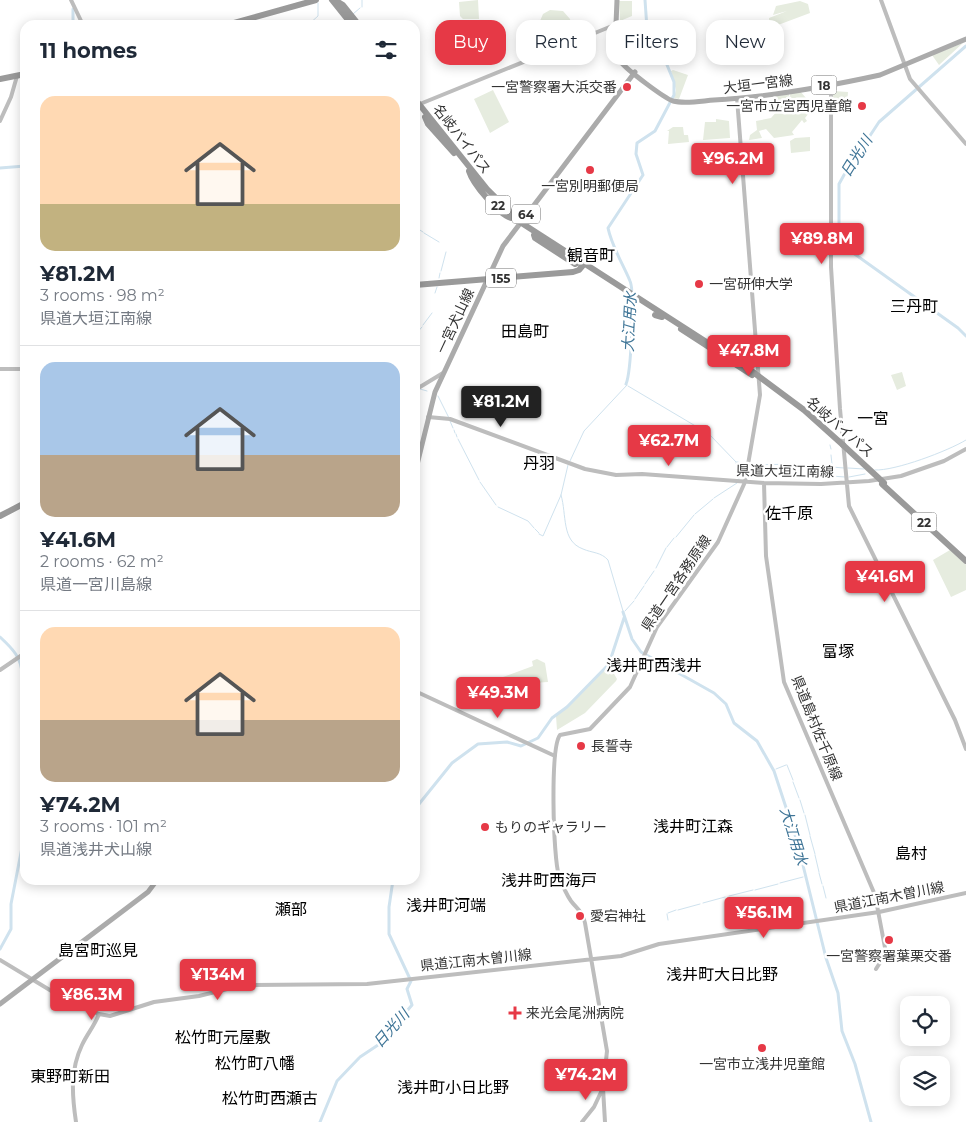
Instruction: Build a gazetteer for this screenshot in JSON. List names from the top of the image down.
{
  "streets": {
    "highway": ["名岐バイパス", "22", "155"],
    "main road": [
      "大垣一宮線",
      "18",
      "64",
      "一宮犬山線",
      "県道大垣江南線",
      "県道一宮各務原線",
      "県道島村佐千原線",
      "県道江南木曽川線"
    ]
  },
  "crossings": [
    ["大垣一宮線", "一宮犬山線"],
    ["大垣一宮線", "県道一宮各務原線"],
    ["名岐バイパス", "155"],
    ["名岐バイパス", "一宮犬山線"],
    ["名岐バイパス", "県道一宮各務原線"],
    ["155", "一宮犬山線"],
    ["一宮犬山線", "県道大垣江南線"],
    ["県道大垣江南線", "県道一宮各務原線"],
    ["県道大垣江南線", "県道島村佐千原線"],
    ["県道一宮各務原線", "県道江南木曽川線"],
    ["県道島村佐千原線", "県道江南木曽川線"]
  ],
  "districts": [
    "観音町",
    "三丹町",
    "田島町",
    "一宮",
    "丹羽",
    "佐千原",
    "富塚",
    "浅井町西浅井",
    "浅井町江森",
    "島村",
    "浅井町西海戸",
    "浅井町河端",
    "瀬部",
    "島宮町巡見",
    "浅井町大日比野",
    "松竹町元屋敷",
    "松竹町八幡",
    "東野町新田",
    "浅井町小日比野",
    "松竹町西瀬古"
  ],
  "water": ["日光川", "大江用水"],
  "places": {
    "other": [
      "一宮警察署大浜交番",
      "一宮市立宮西児童館",
      "一宮別明郵便局",
      "一宮研伸大学",
      "長誓寺",
      "もりのギャラリー",
      "愛宕神社",
      "一宮警察署葉栗交番",
      "一宮市立浅井児童館"
    ],
    "health": ["来光会尾洲病院"]
  },
  "page": {
    "chip": [
      "Buy",
      "Rent",
      "Filters",
      "New"
    ],
    "heading": "11 homes",
    "list": [
      {
        "name": "¥81.2M",
        "note": "3 rooms · 98 m² · 県道大垣江南線"
      },
      {
        "name": "¥41.6M",
        "note": "2 rooms · 62 m² · 県道一宮川島線"
      },
      {
        "name": "¥74.2M",
        "note": "3 rooms · 101 m² · 県道浅井犬山線"
      }
    ],
    "price": [
      "¥96.2M",
      "¥89.8M",
      "¥47.8M",
      "¥81.2M",
      "¥62.7M",
      "¥41.6M",
      "¥49.3M",
      "¥56.1M",
      "¥134M",
      "¥86.3M",
      "¥74.2M"
    ]
  }
}
